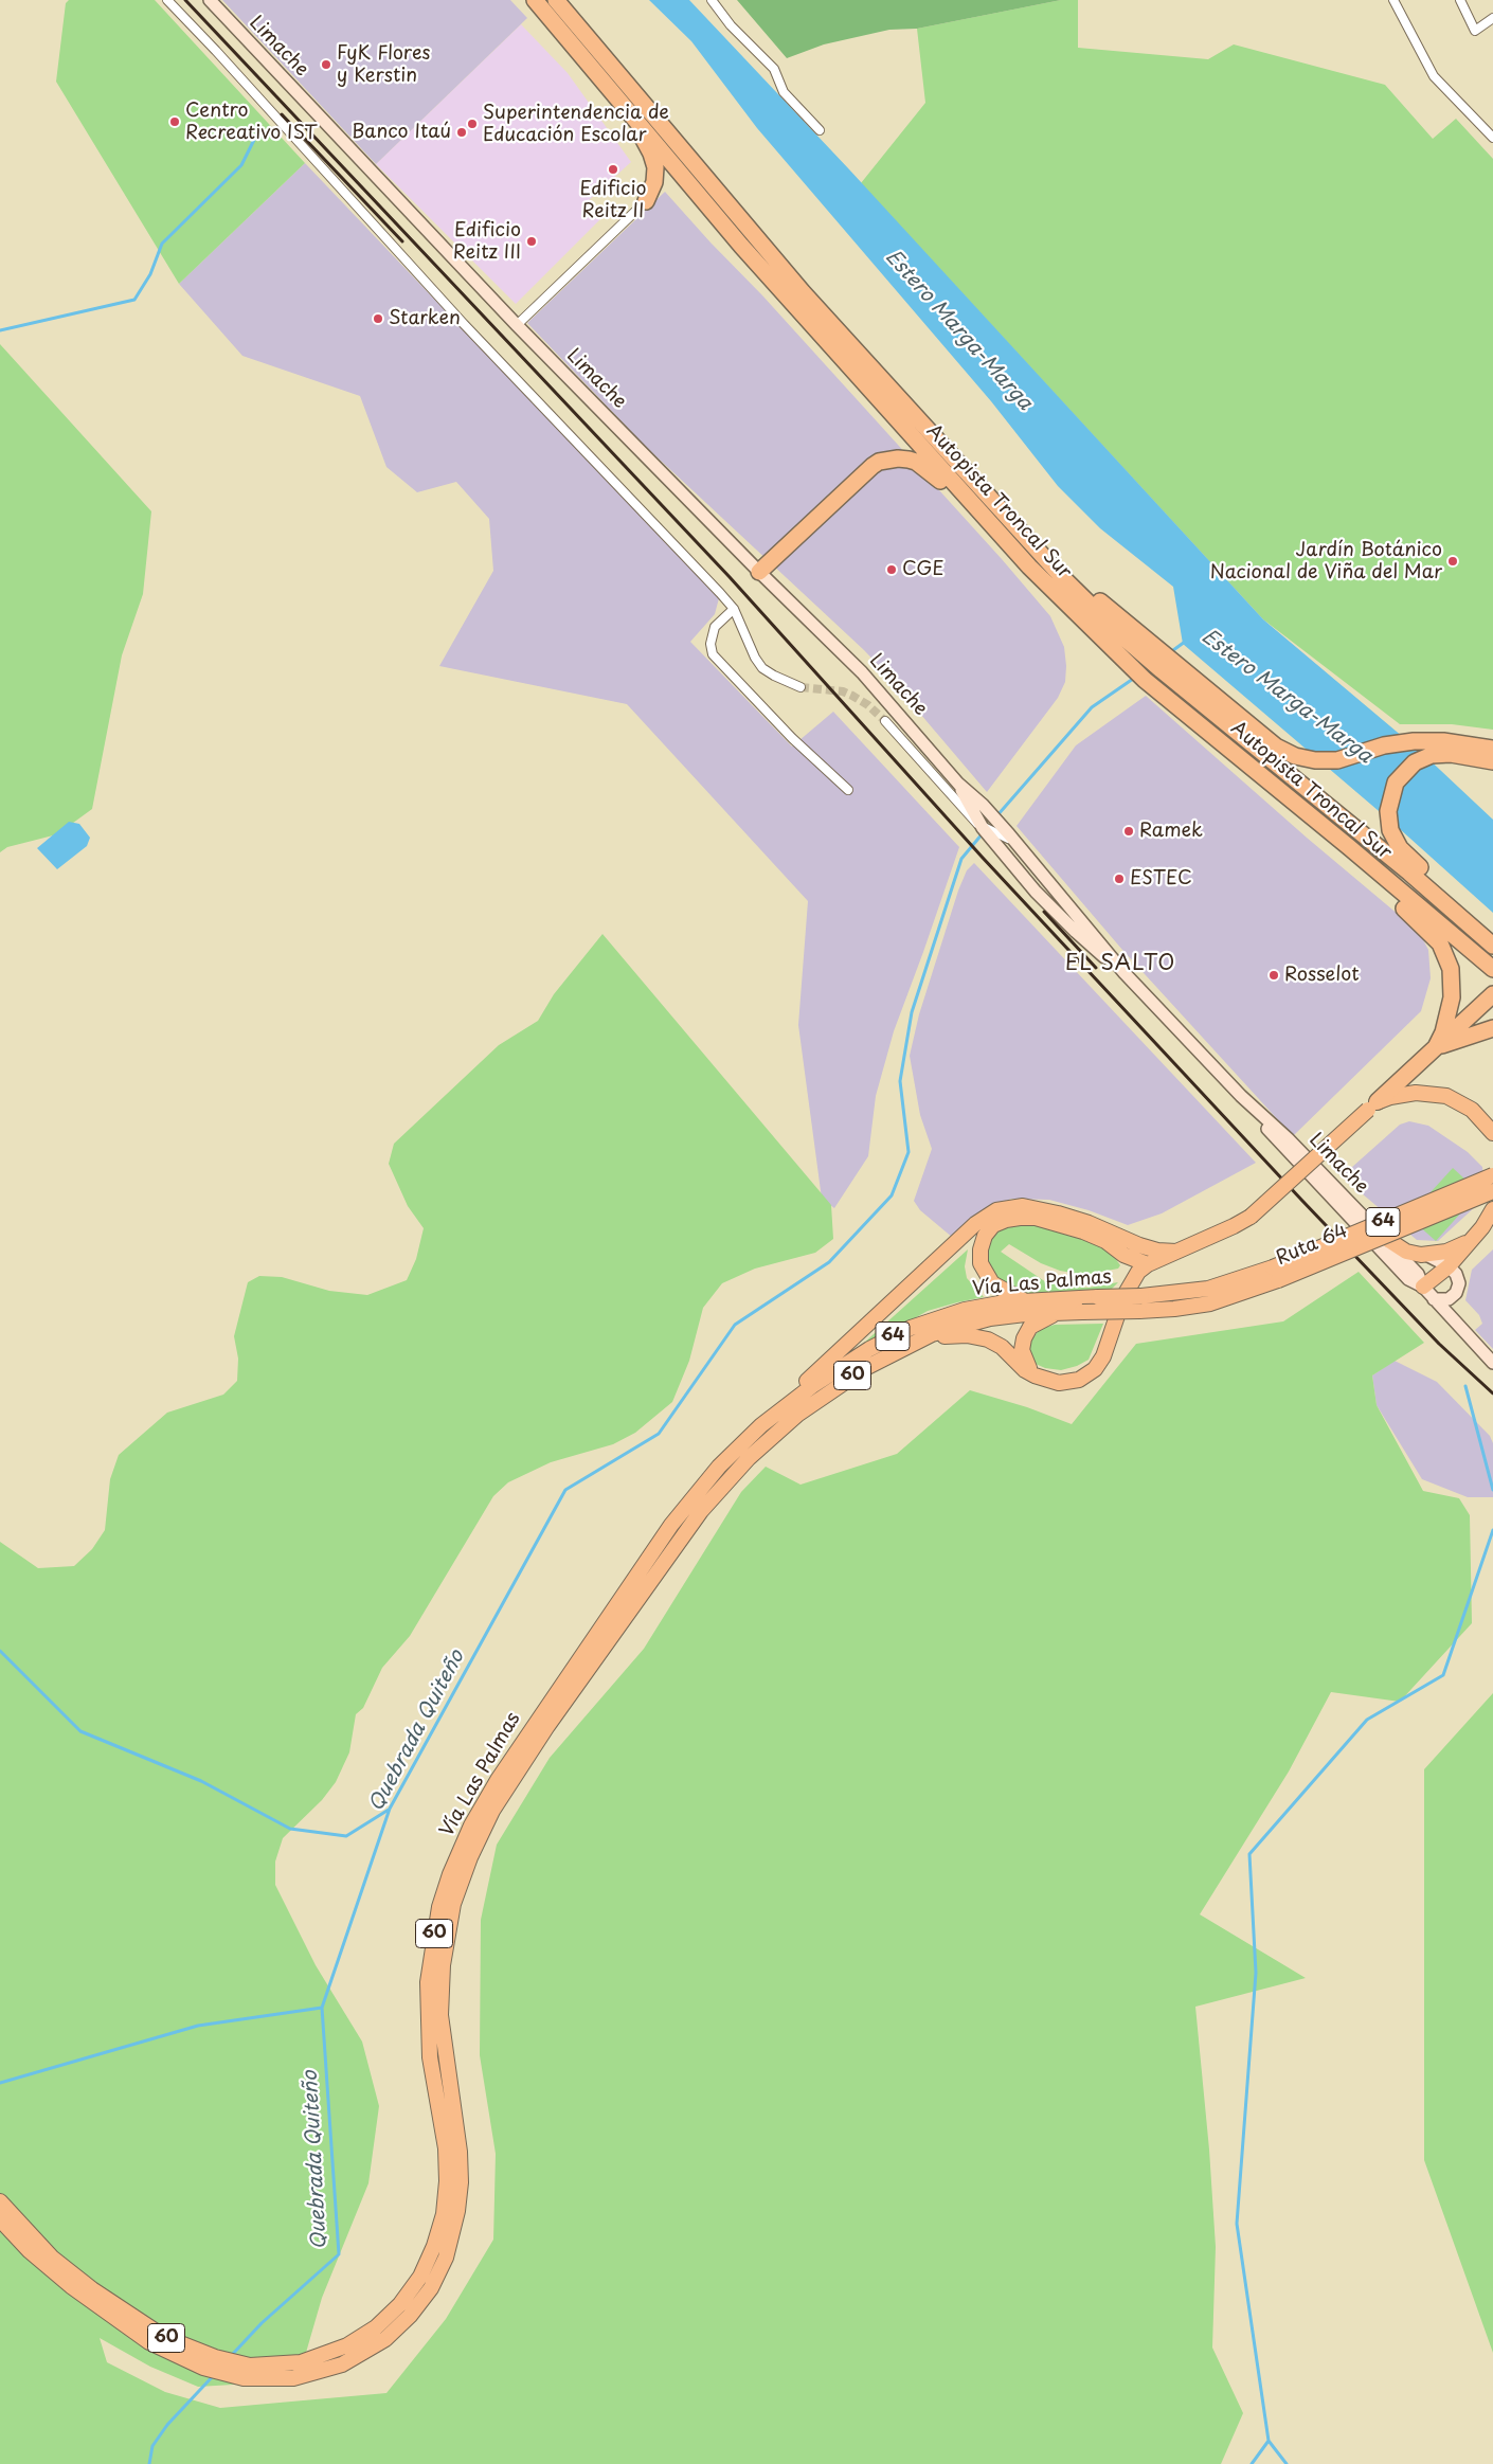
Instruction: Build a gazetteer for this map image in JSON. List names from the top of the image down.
{
  "streets": {
    "highway": [
      "Autopista Troncal Sur",
      "64",
      "Ruta 64",
      "Vía Las Palmas",
      "60"
    ],
    "main road": ["Limache"]
  },
  "crossings": [
    ["Ruta 64", "Vía Las Palmas"]
  ],
  "districts": ["EL SALTO"],
  "water": ["Estero Marga-Marga", "Quebrada Quiteño"],
  "places": [
    "FyK Flores y Kerstin",
    "Centro Recreativo IST",
    "Superintendencia de Educación Escolar",
    "Banco Itaú",
    "Edificio Reitz II",
    "Edificio Reitz III",
    "Starken",
    "Jardín Botánico Nacional de Viña del Mar",
    "CGE",
    "Ramek",
    "ESTEC",
    "Rosselot"
  ]
}
